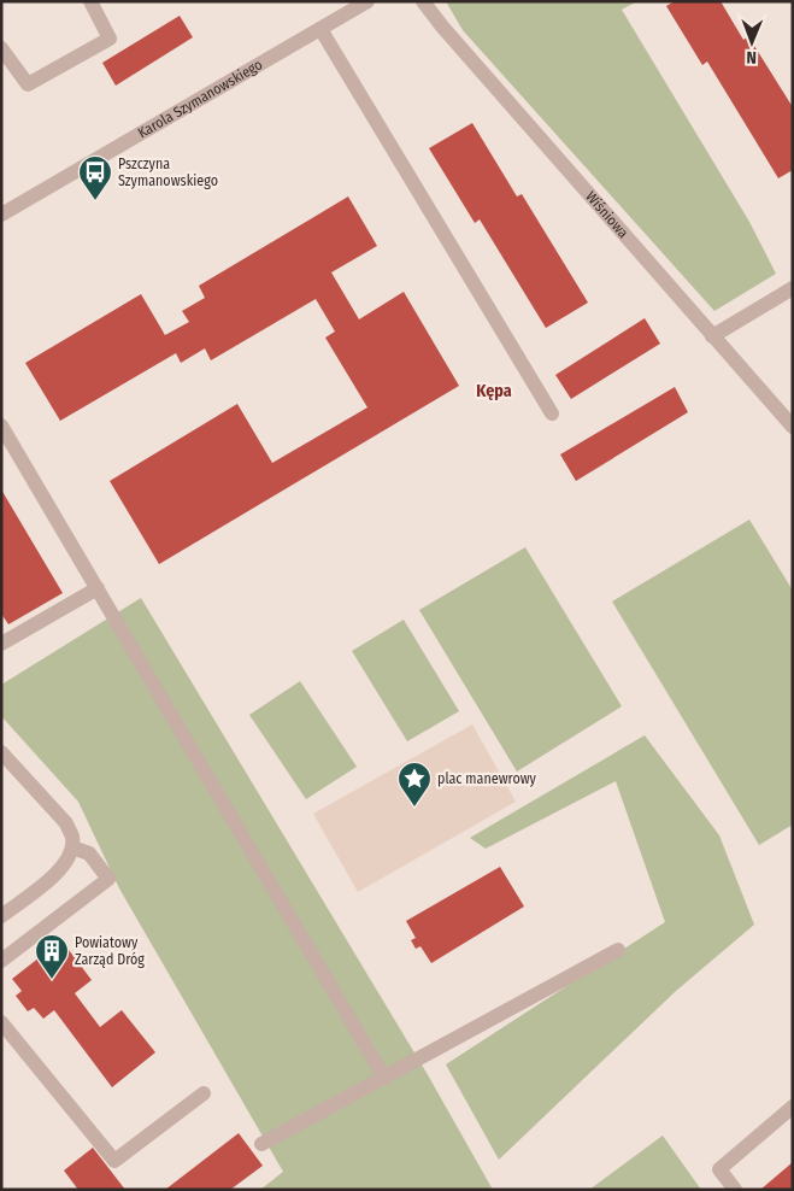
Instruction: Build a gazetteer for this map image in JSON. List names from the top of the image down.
{
  "streets": {
    "street": ["Karola Szymanowskiego", "Wiśniowa"]
  },
  "districts": ["Kępa"],
  "places": {
    "bus stop": ["Pszczyna Szymanowskiego"],
    "place": ["plac manewrowy"],
    "building": ["Powiatowy Zarząd Dróg"]
  },
  "north": "bottom"
}
